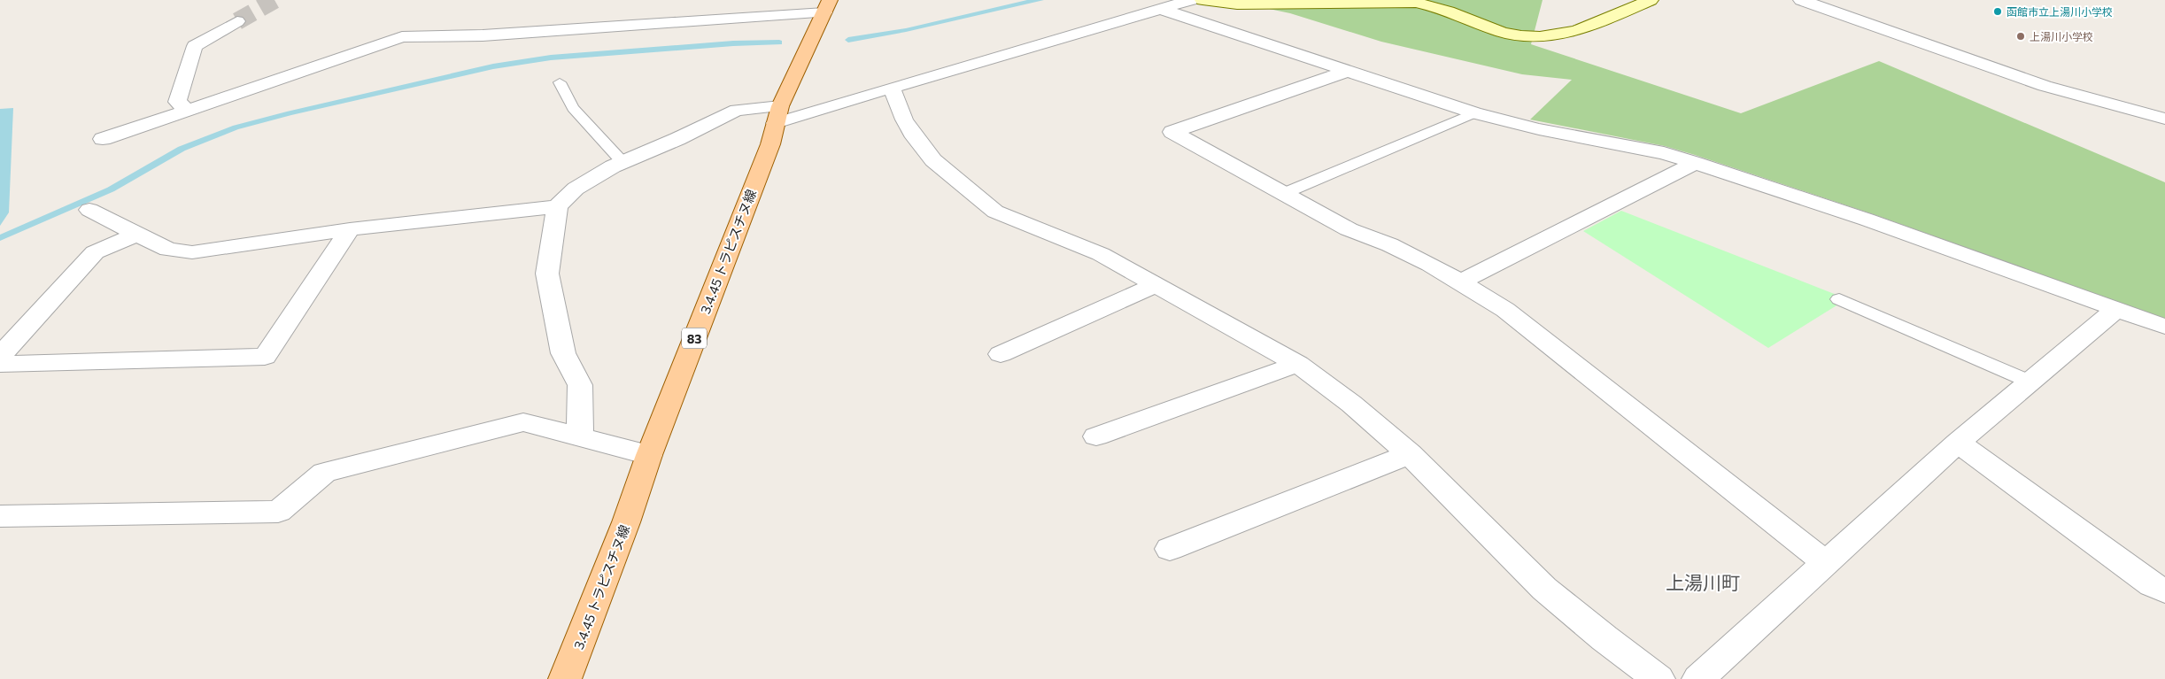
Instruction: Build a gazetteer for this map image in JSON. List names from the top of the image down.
{
  "streets": {
    "main road": ["3.4.45 トラピスチヌ線", "83"]
  },
  "districts": ["上湯川町"],
  "places": ["函館市立上湯川小学校", "上湯川小学校"]
}
